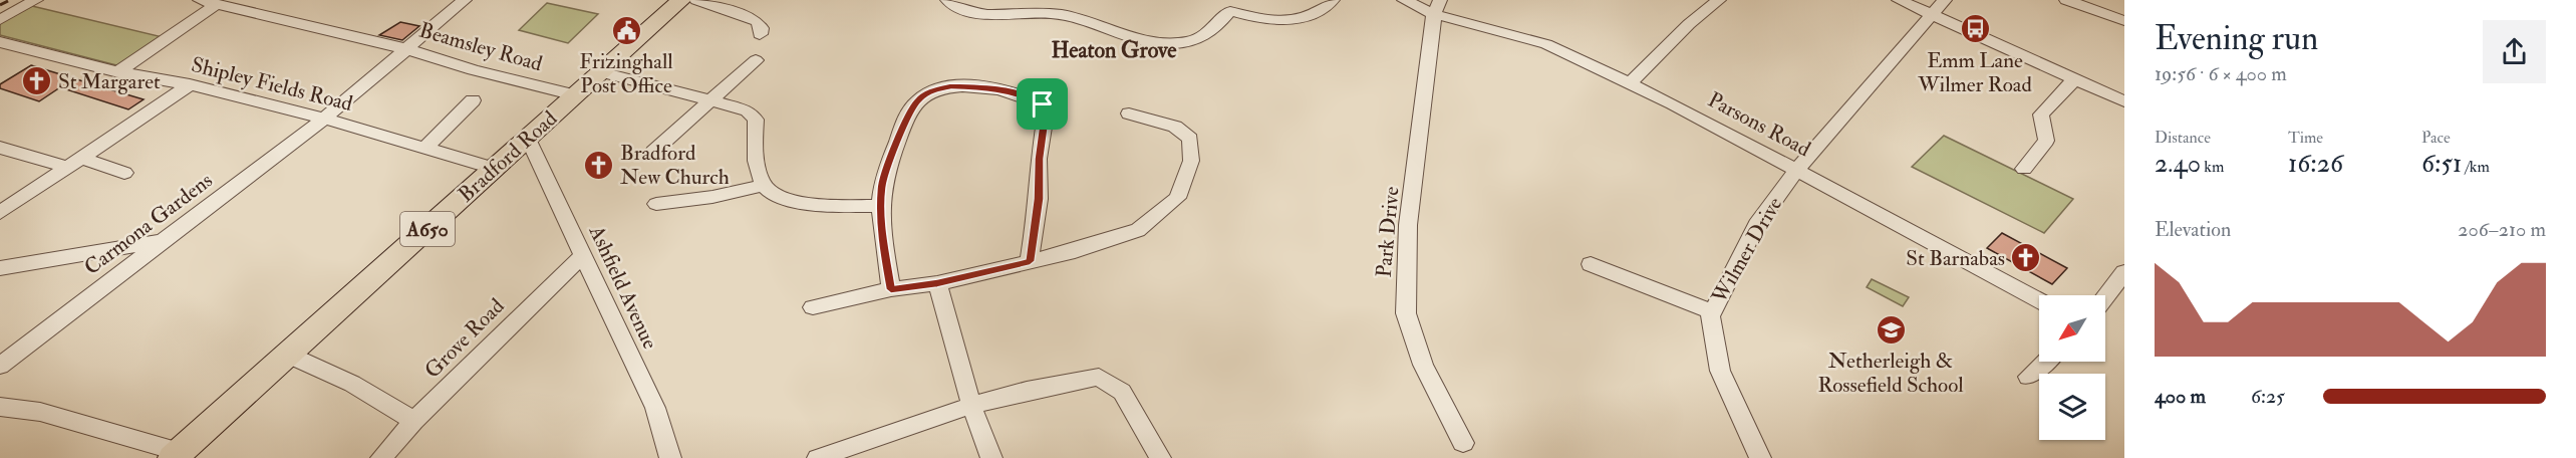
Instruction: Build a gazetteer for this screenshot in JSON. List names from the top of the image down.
{
  "streets": {
    "highway": ["Bradford Road", "A650"],
    "street": [
      "Beamsley Road",
      "Shipley Fields Road",
      "Parsons Road",
      "Carmona Gardens",
      "Park Drive",
      "Wilmer Drive",
      "Ashfield Avenue",
      "Grove Road"
    ]
  },
  "crossings": [
    ["Beamsley Road", "Bradford Road"],
    ["Beamsley Road", "Carmona Gardens"],
    ["Shipley Fields Road", "Bradford Road"],
    ["Shipley Fields Road", "Carmona Gardens"],
    ["Parsons Road", "Park Drive"],
    ["Parsons Road", "Wilmer Drive"],
    ["Bradford Road", "Ashfield Avenue"],
    ["Ashfield Avenue", "Grove Road"]
  ],
  "districts": ["Heaton Grove"],
  "places": {
    "bus stop": ["Emm Lane Wilmer Road"],
    "public building": ["Frizinghall Post Office"],
    "church": ["St Margaret", "Bradford New Church", "St Barnabas"],
    "school or university": ["Netherleigh & Rossefield School"]
  },
  "north": "bottom left",
  "page": {
    "heading": ["Evening run", "19:56 · 6 × 400 m"],
    "stats": [
      ["Distance", "2.40 km"],
      ["Time", "16:26"],
      ["Pace", "6:51 /km"]
    ],
    "chart": ["Elevation", "206–210 m"],
    "list": [
      {
        "name": "400 m",
        "note": "6:25"
      }
    ]
  }
}
